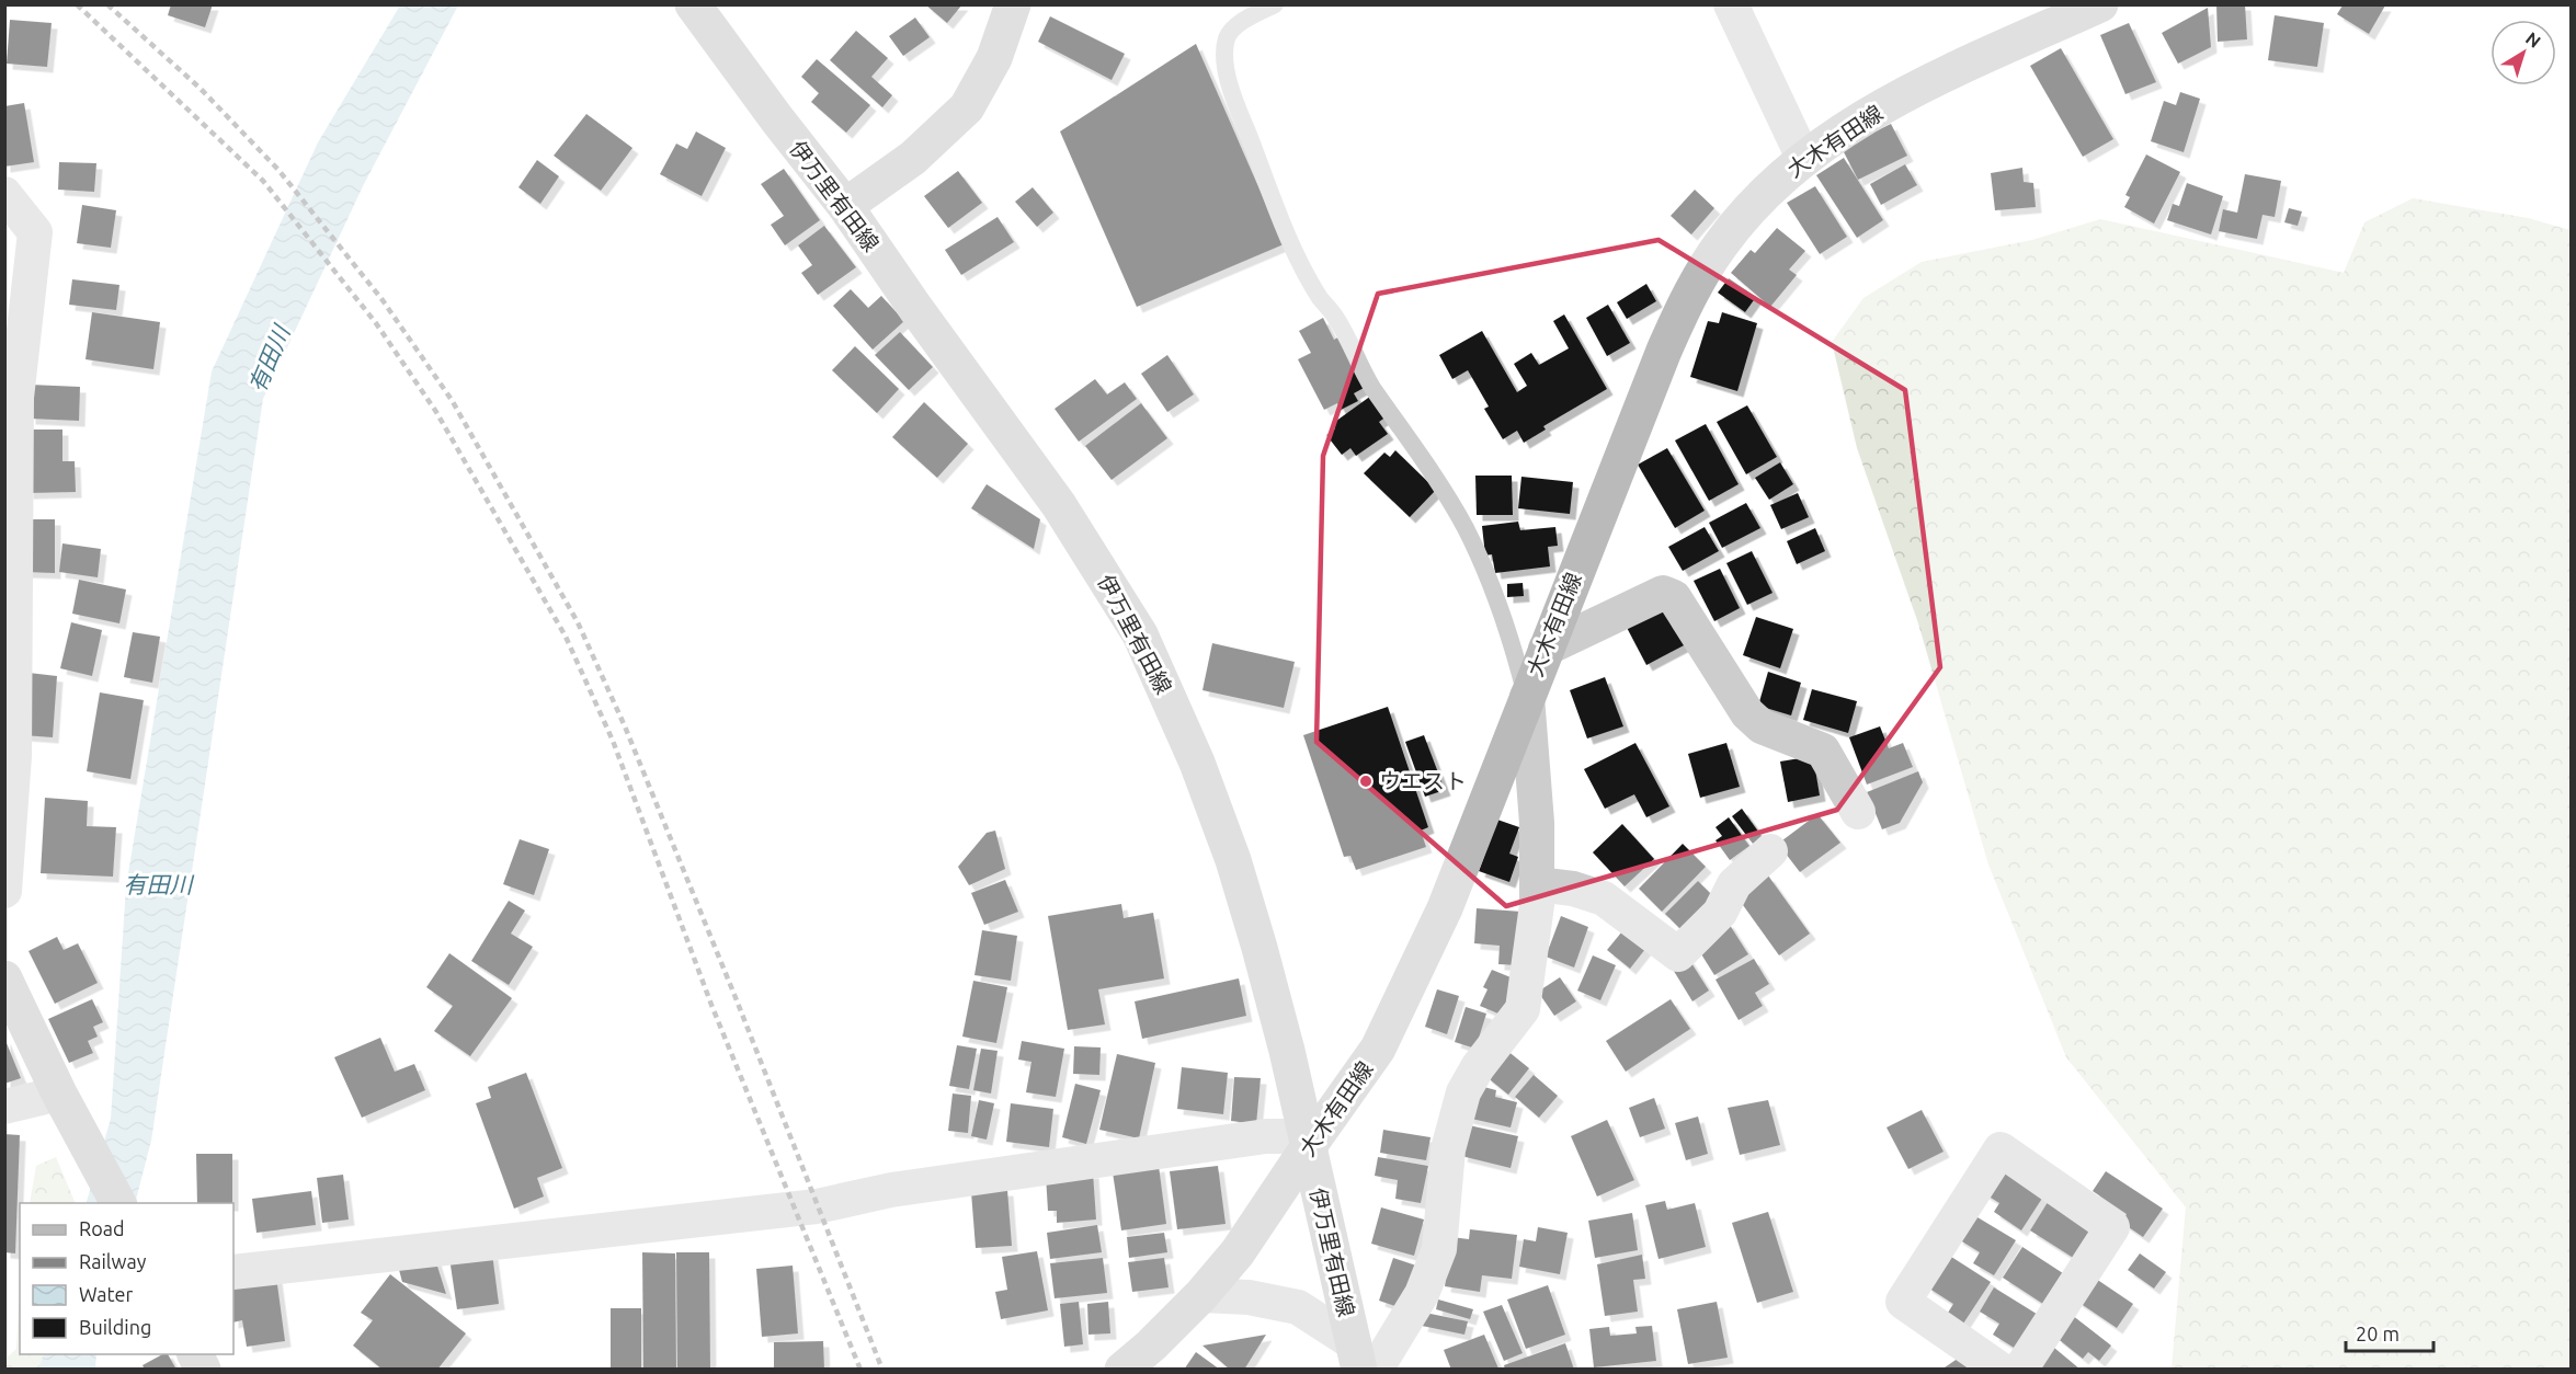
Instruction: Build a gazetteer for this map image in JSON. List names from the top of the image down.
{
  "streets": {
    "main road": ["大木有田線", "伊万里有田線"]
  },
  "crossings": [
    ["大木有田線", "伊万里有田線"]
  ],
  "water": ["有田川"],
  "places": ["ウエスト"],
  "legend": [
    "Road",
    "Railway",
    "Water",
    "Building"
  ],
  "scale_bar": "20 m",
  "north": "top right"
}
